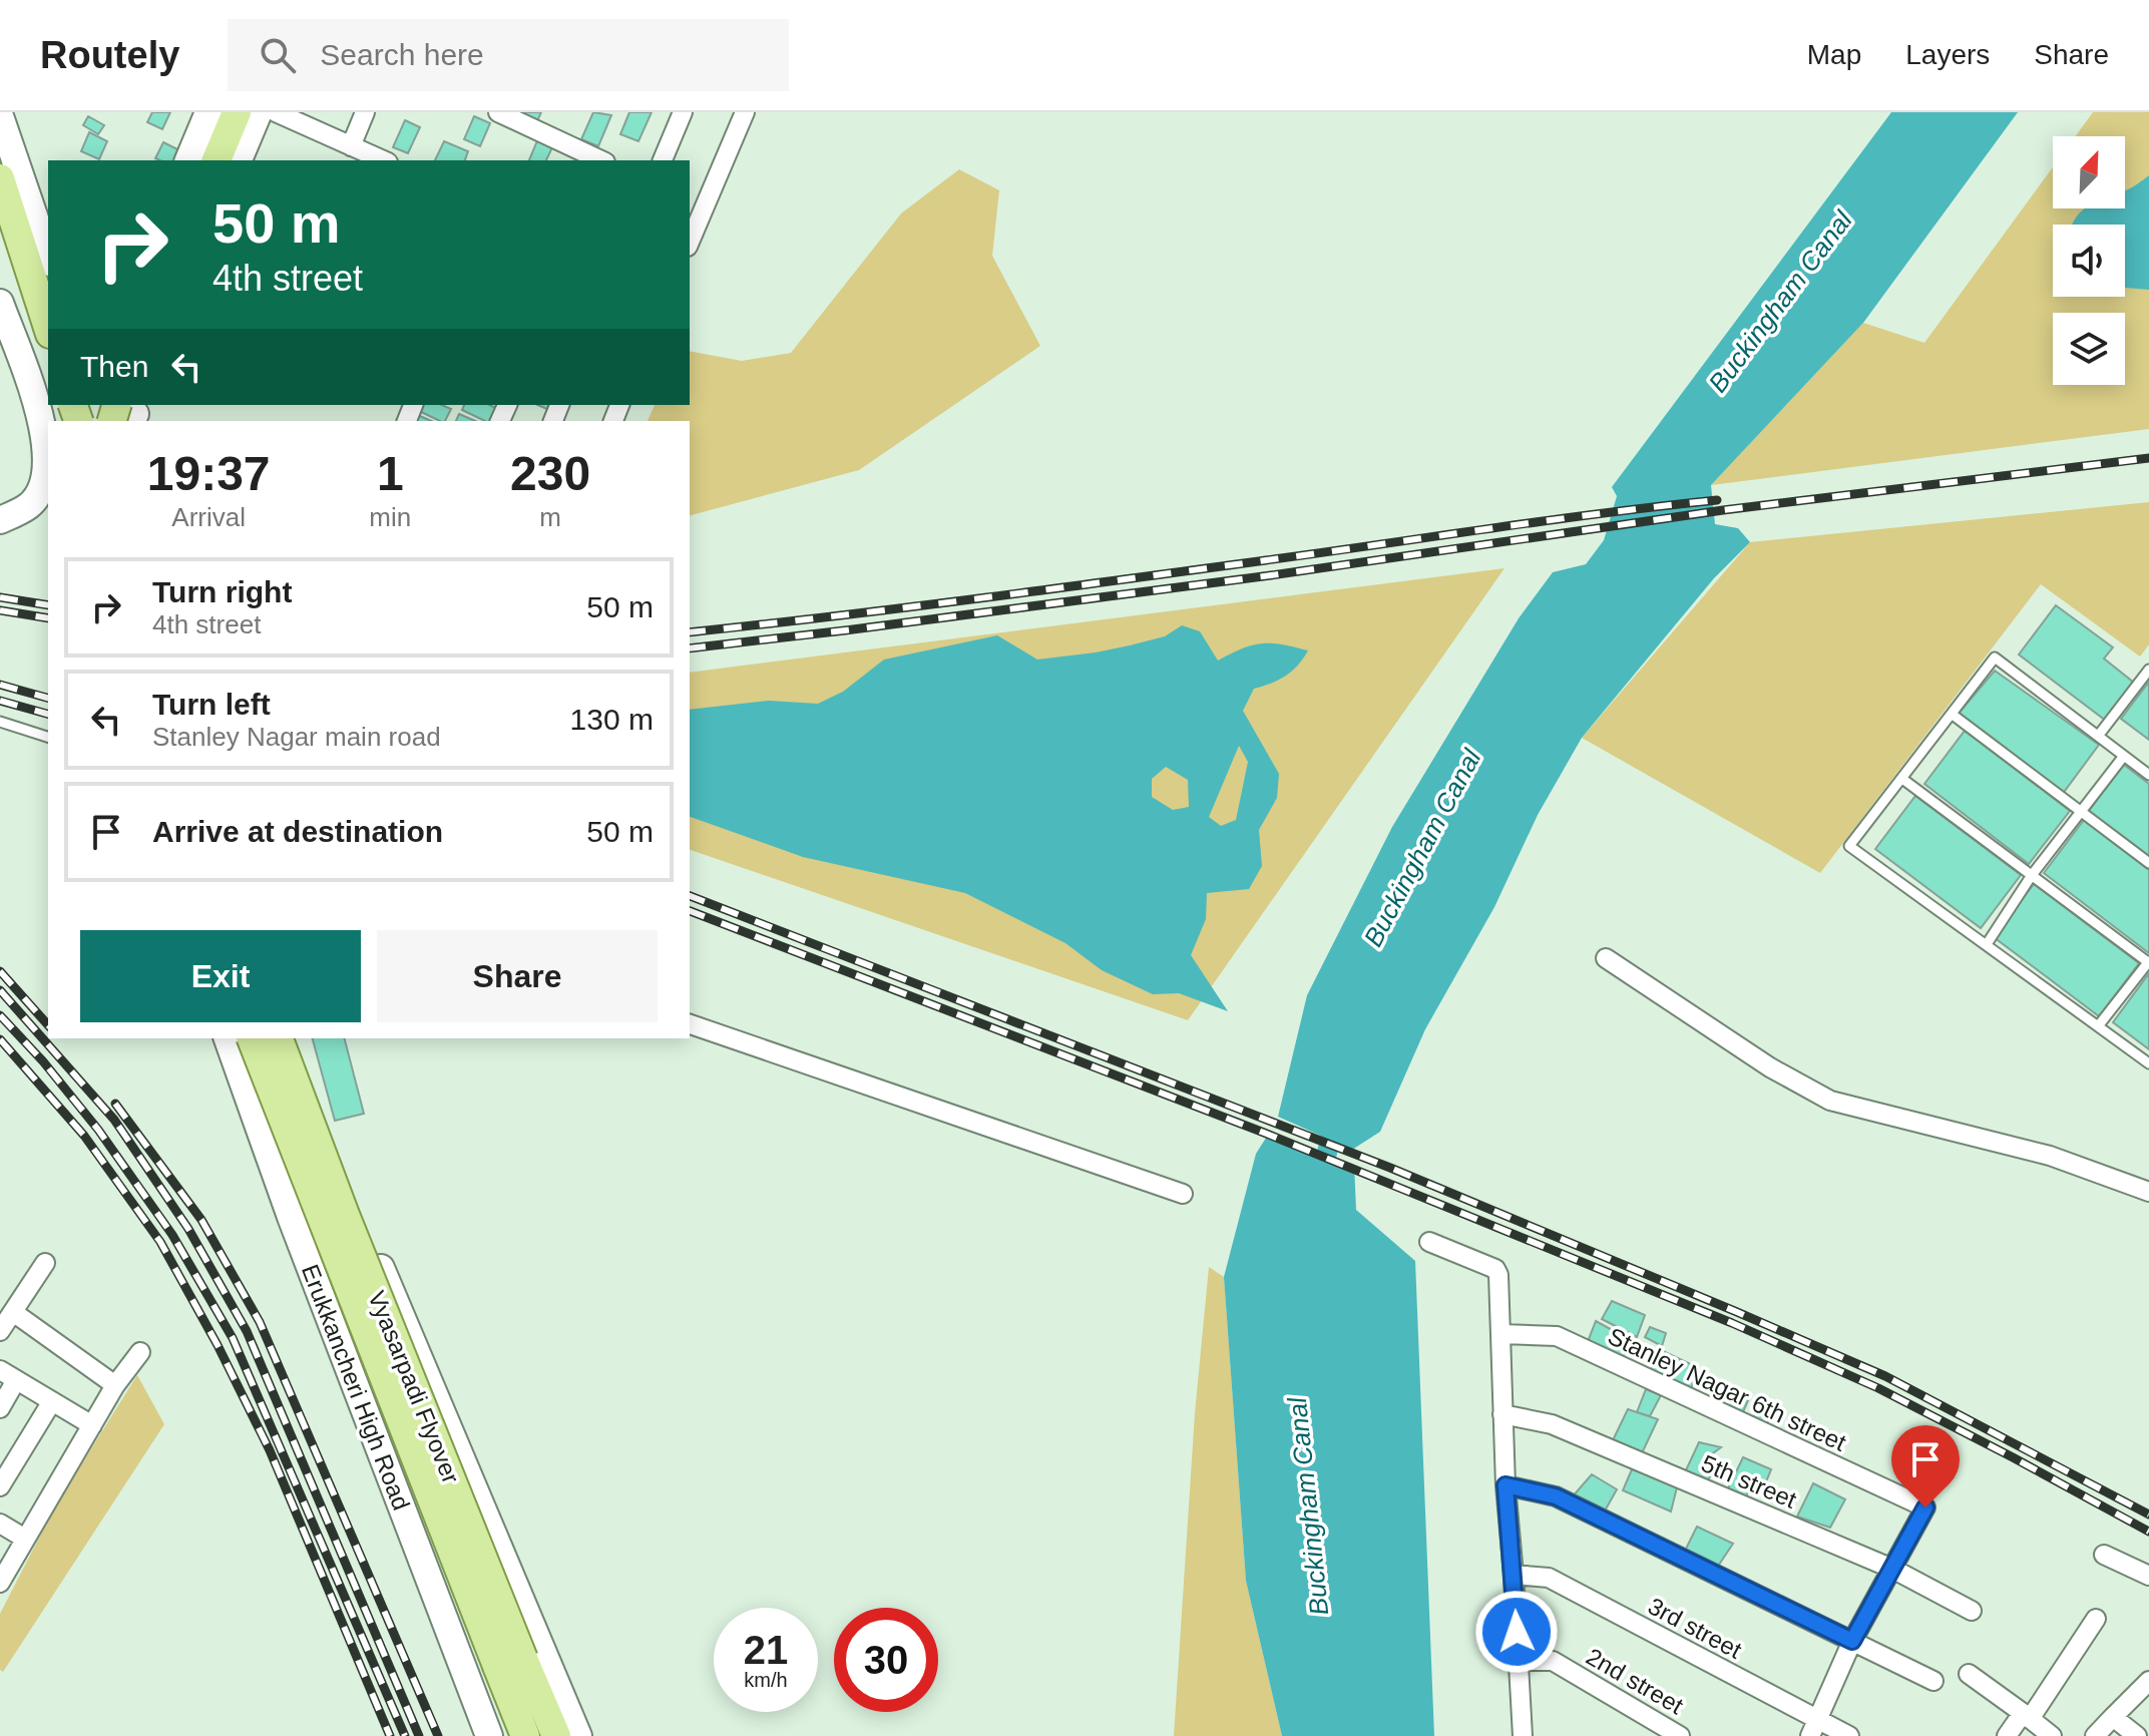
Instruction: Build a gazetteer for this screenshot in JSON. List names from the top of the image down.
{
  "streets": {
    "main road": ["Vyasarpadi Flyover"],
    "street": [
      "Erukkancheri High Road",
      "Stanley Nagar 6th street",
      "5th street",
      "3rd street",
      "2nd street"
    ]
  },
  "crossings": [
    ["Stanley Nagar 6th street", "5th street"]
  ],
  "water": ["Buckingham Canal"],
  "north": "top right",
  "page": {
    "header": "Routely",
    "search": "Search here",
    "nav": ["Map", "Layers", "Share"],
    "turn": ["50 m", "4th street"],
    "then": "Then",
    "eta": [
      "19:37",
      "Arrival",
      "1",
      "min",
      "230",
      "m"
    ],
    "list": [
      {
        "name": "Turn right",
        "note": "4th street",
        "value": "50 m"
      },
      {
        "name": "Turn left",
        "note": "Stanley Nagar main road",
        "value": "130 m"
      },
      {
        "name": "Arrive at destination",
        "value": "50 m"
      }
    ],
    "buttons": ["Exit", "Share"],
    "speed": "21 km/h",
    "limit": "30"
  }
}
